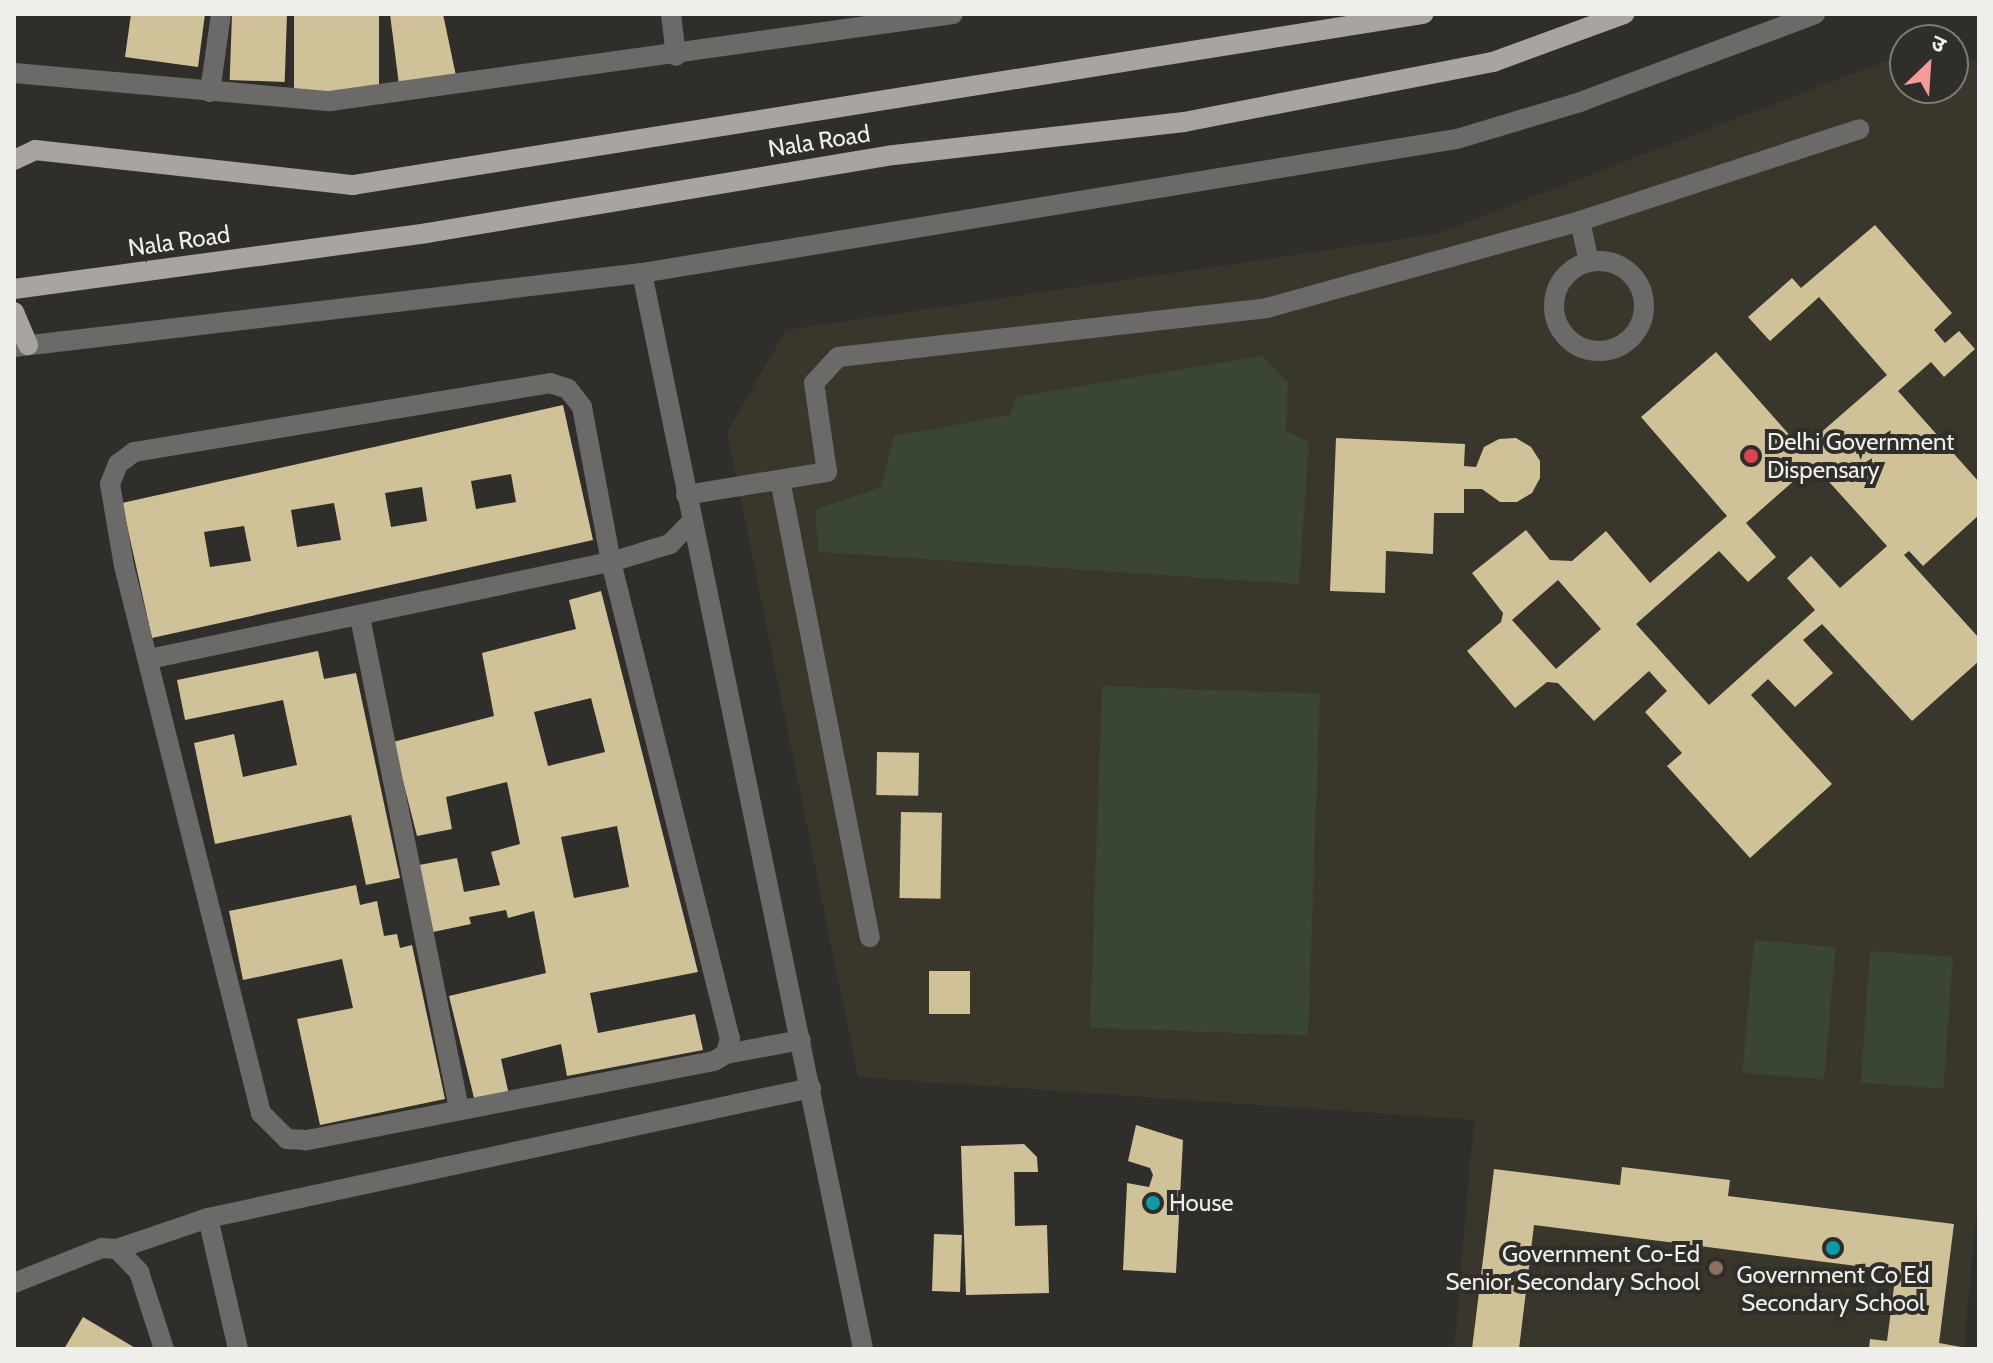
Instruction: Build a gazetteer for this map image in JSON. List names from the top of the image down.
{
  "streets": {
    "main road": ["Nala Road"]
  },
  "places": [
    "Delhi Government Dispensary",
    "House",
    "Government Co Ed Secondary School",
    "Government Co-Ed Senior Secondary School"
  ],
  "north": "top right"
}
